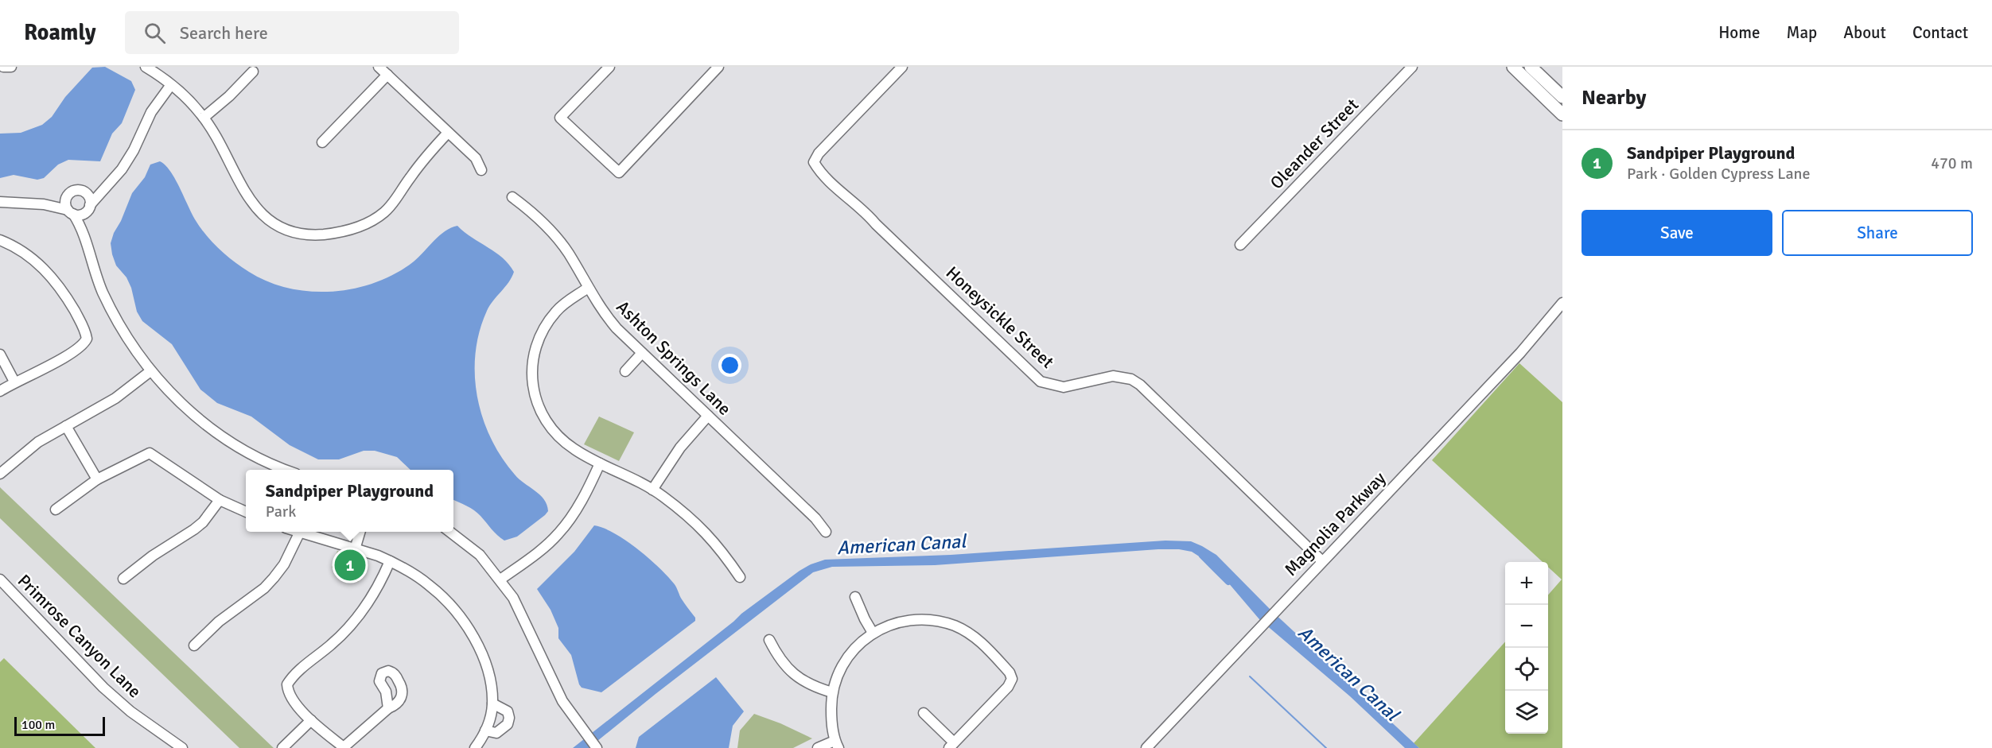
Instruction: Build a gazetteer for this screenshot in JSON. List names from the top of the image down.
{
  "streets": {
    "street": [
      "Oleander Street",
      "Honeysickle Street",
      "Ashton Springs Lane",
      "Magnolia Parkway",
      "Primrose Canyon Lane"
    ]
  },
  "crossings": [
    ["Honeysickle Street", "Magnolia Parkway"]
  ],
  "water": ["American Canal"],
  "scale_bar": "100 m",
  "page": {
    "header": "Roamly",
    "search": "Search here",
    "nav": [
      "Home",
      "Map",
      "About",
      "Contact"
    ],
    "heading": "Nearby",
    "list": [
      {
        "mark": "1",
        "name": "Sandpiper Playground",
        "note": "Park · Golden Cypress Lane",
        "value": "470 m"
      }
    ],
    "buttons": ["Save", "Share"],
    "popup": ["Sandpiper Playground", "Park"],
    "pins": "1",
    "map_buttons": ["+", "−"],
    "scale": "100 m"
  }
}
